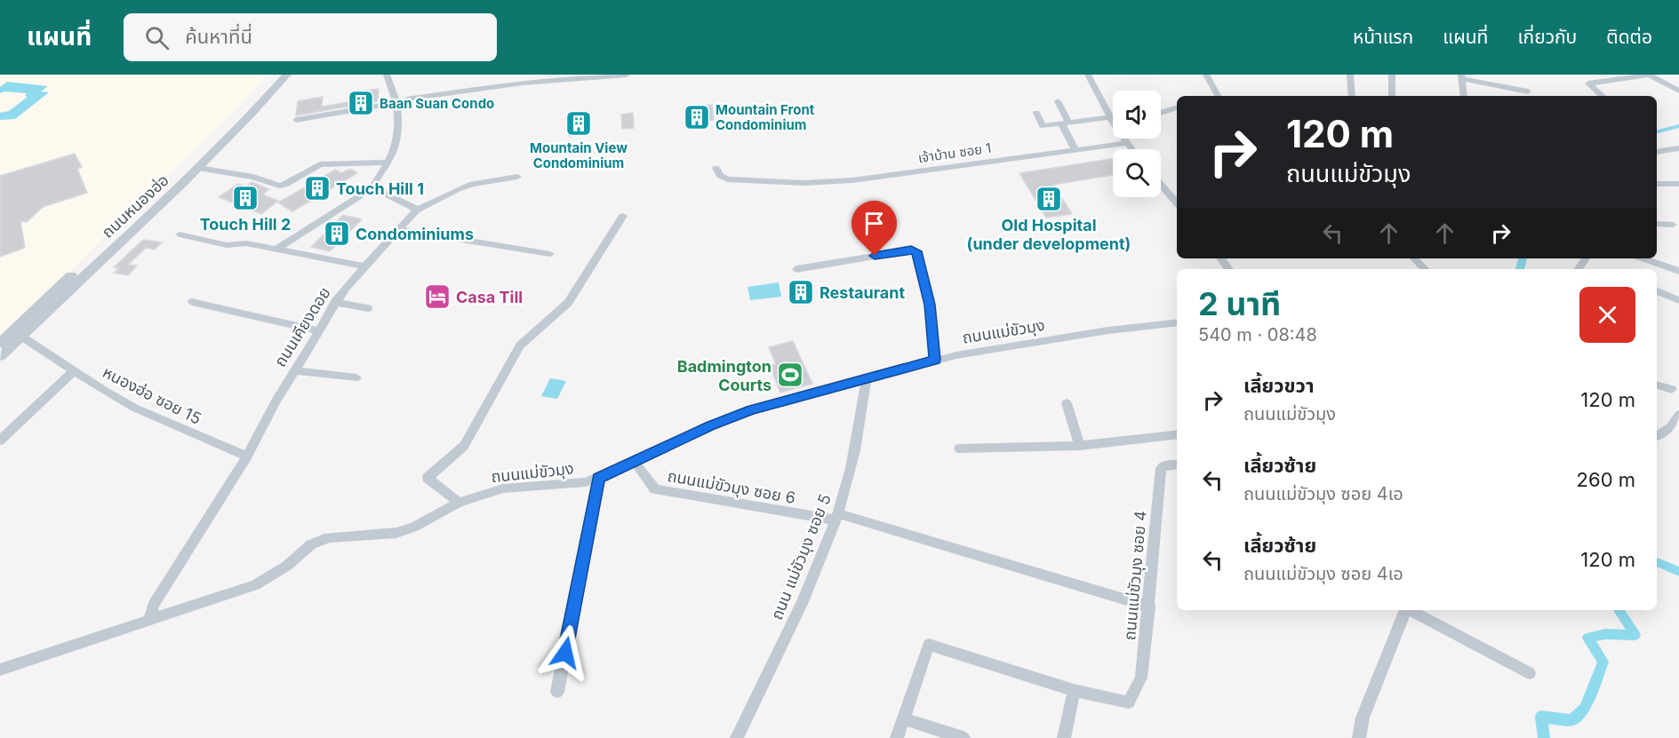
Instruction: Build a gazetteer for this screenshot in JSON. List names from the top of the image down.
{
  "streets": {
    "street": [
      "เจ้าบ้าน ซอย 1",
      "ถนนหนองฮ่อ",
      "ถนนเคียงดอย",
      "ถนนแม่ขัวมุง",
      "หนองฮ่อ ซอย 15",
      "ถนนแม่ขัวมุง ซอย 6",
      "ถนน แม่ขัวมุง ซอย 5",
      "ถนนแม่ขัวมุง ซอย 4"
    ]
  },
  "crossings": [
    ["ถนนหนองฮ่อ", "หนองฮ่อ ซอย 15"],
    ["ถนนเคียงดอย", "ถนนแม่ขัวมุง"],
    ["ถนนเคียงดอย", "หนองฮ่อ ซอย 15"],
    ["ถนนแม่ขัวมุง", "ถนนแม่ขัวมุง ซอย 6"],
    ["ถนนแม่ขัวมุง", "ถนน แม่ขัวมุง ซอย 5"],
    ["ถนนแม่ขัวมุง ซอย 6", "ถนน แม่ขัวมุง ซอย 5"],
    ["ถนนแม่ขัวมุง ซอย 6", "ถนนแม่ขัวมุง ซอย 4"]
  ],
  "places": {
    "building": [
      "Baan Suan Condo",
      "Mountain Front Condominium",
      "Mountain View Condominium",
      "Touch Hill 1",
      "Touch Hill 2",
      "Old Hospital (under development)",
      "Condominiums",
      "Restaurant"
    ],
    "hotel": ["Casa Till"],
    "sports": ["Badmington Courts"]
  },
  "page": {
    "header": "แผนที่",
    "search": "ค้นหาที่นี่",
    "nav": [
      "หน้าแรก",
      "แผนที่",
      "เกี่ยวกับ",
      "ติดต่อ"
    ],
    "turn": ["120 m", "ถนนแม่ขัวมุง"],
    "heading": ["2 นาที", "540 m · 08:48"],
    "list": [
      {
        "name": "เลี้ยวขวา",
        "note": "ถนนแม่ขัวมุง",
        "value": "120 m"
      },
      {
        "name": "เลี้ยวซ้าย",
        "note": "ถนนแม่ขัวมุง ซอย 4เอ",
        "value": "260 m"
      },
      {
        "name": "เลี้ยวซ้าย",
        "note": "ถนนแม่ขัวมุง ซอย 4เอ",
        "value": "120 m"
      }
    ]
  }
}
